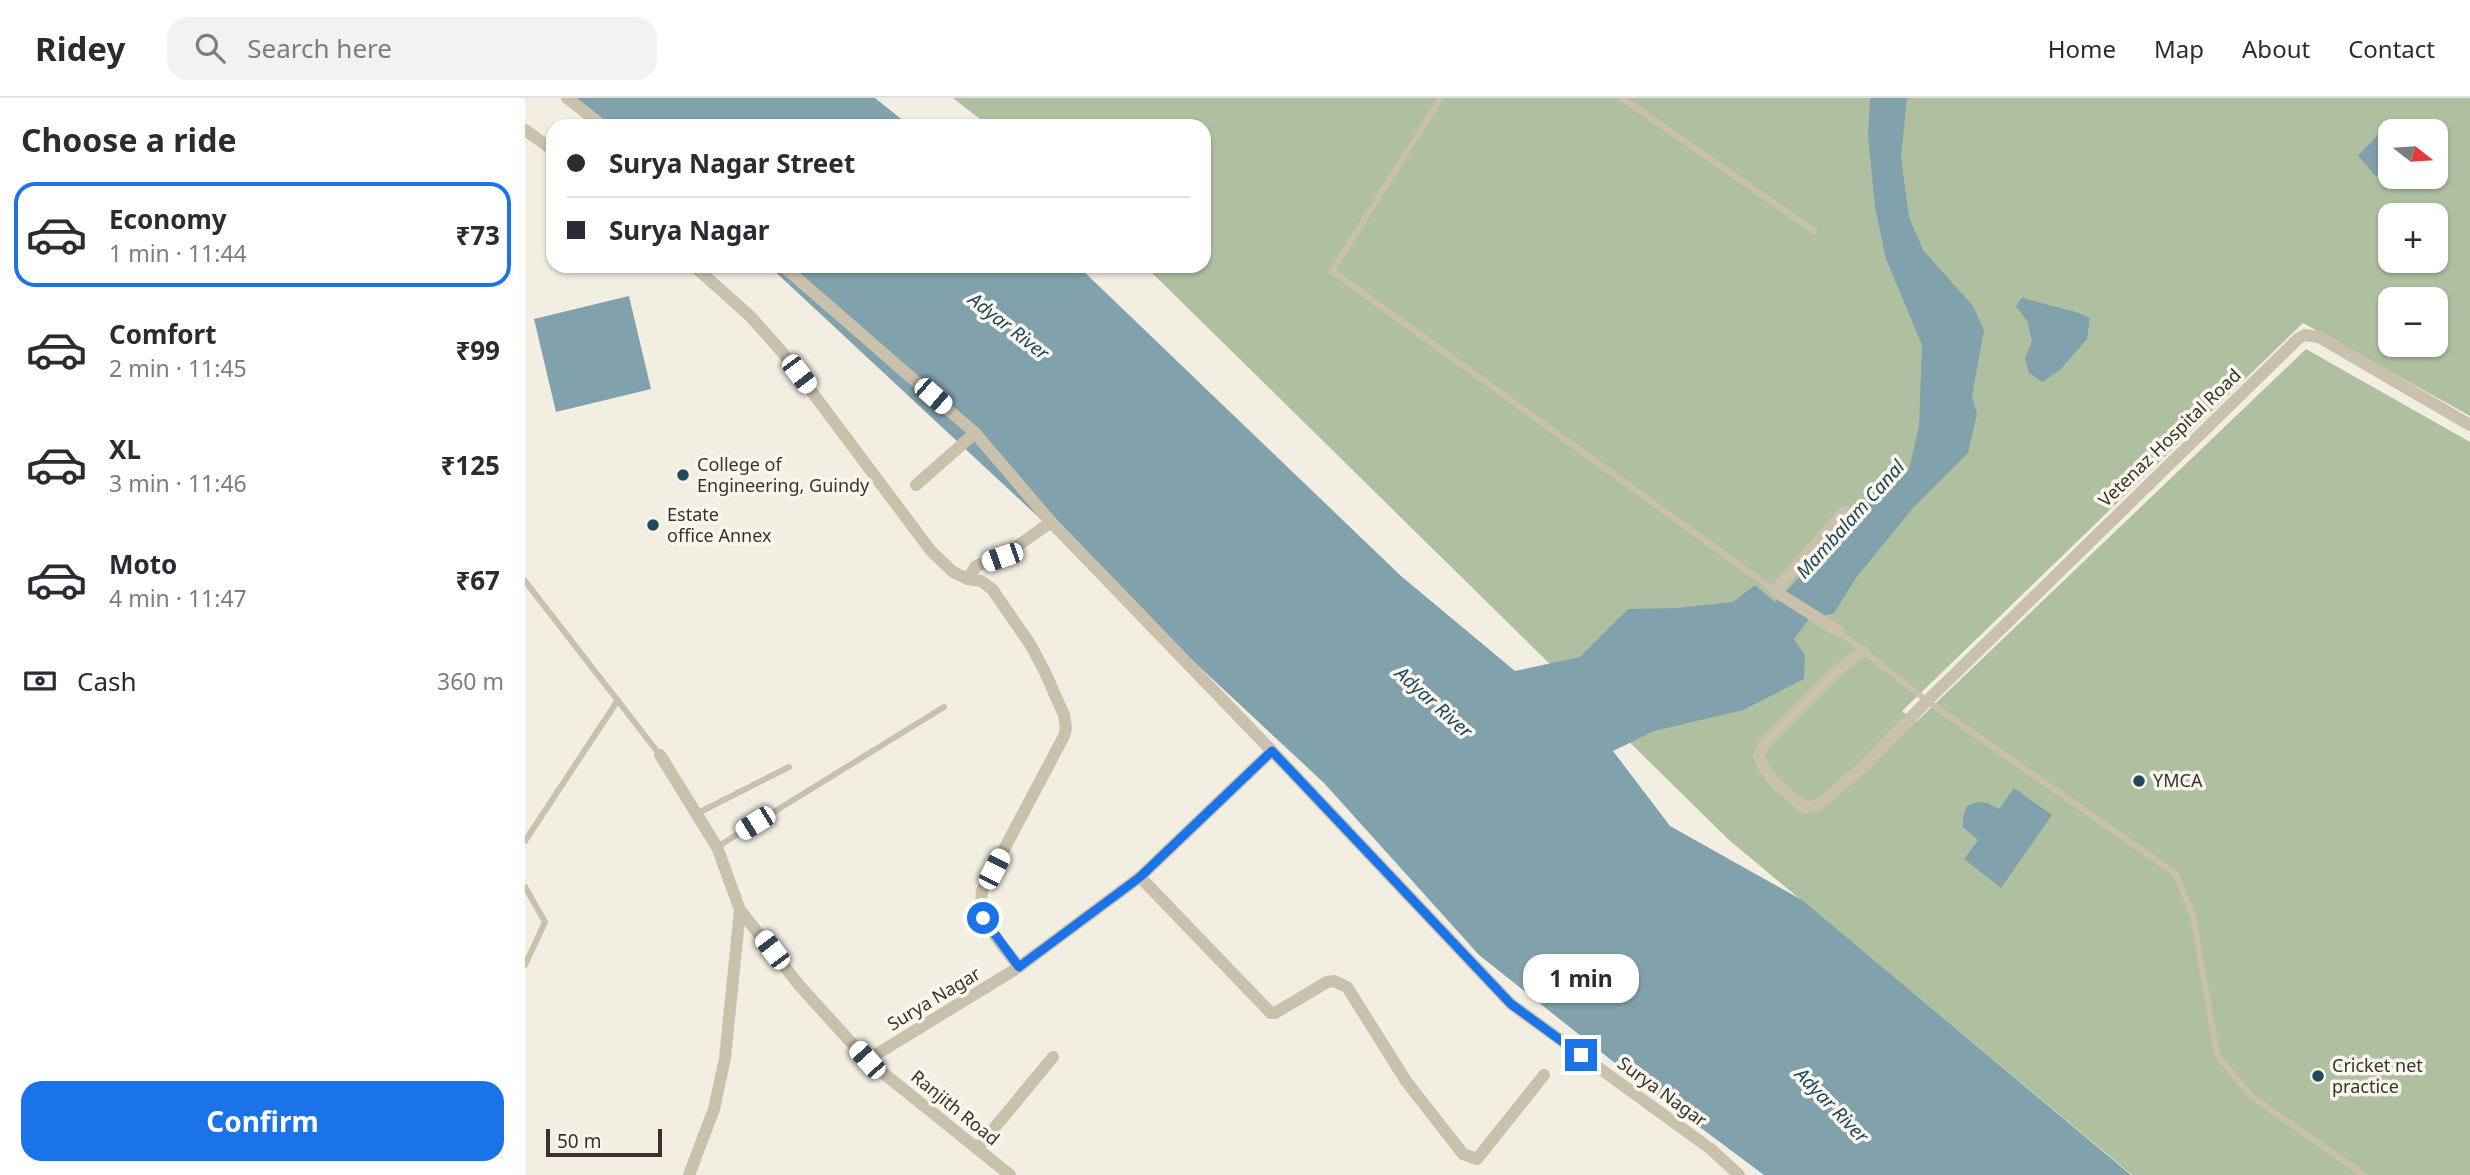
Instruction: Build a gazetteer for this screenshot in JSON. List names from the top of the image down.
{
  "streets": {
    "street": ["Vetenaz Hospital Road", "Surya Nagar", "Ranjith Road"]
  },
  "crossings": [
    ["Surya Nagar", "Ranjith Road"]
  ],
  "water": ["Adyar River", "Mambalam Canal"],
  "places": [
    "College of Engineering, Guindy",
    "Estate office Annex",
    "YMCA",
    "Cricket net practice"
  ],
  "scale_bar": "50 m",
  "north": "right",
  "page": {
    "header": "Ridey",
    "search": "Search here",
    "nav": [
      "Home",
      "Map",
      "About",
      "Contact"
    ],
    "heading": "Choose a ride",
    "map_buttons": ["+", "−"],
    "banner": ["Surya Nagar Street", "Surya Nagar"],
    "list": [
      {
        "name": "Economy",
        "note": "1 min · 11:44",
        "value": "₹73"
      },
      {
        "name": "Comfort",
        "note": "2 min · 11:45",
        "value": "₹99"
      },
      {
        "name": "XL",
        "note": "3 min · 11:46",
        "value": "₹125"
      },
      {
        "name": "Moto",
        "note": "4 min · 11:47",
        "value": "₹67"
      }
    ],
    "pay": ["Cash", "360 m"],
    "bubble": "1 min",
    "buttons": "Confirm",
    "scale": "50 m"
  }
}
